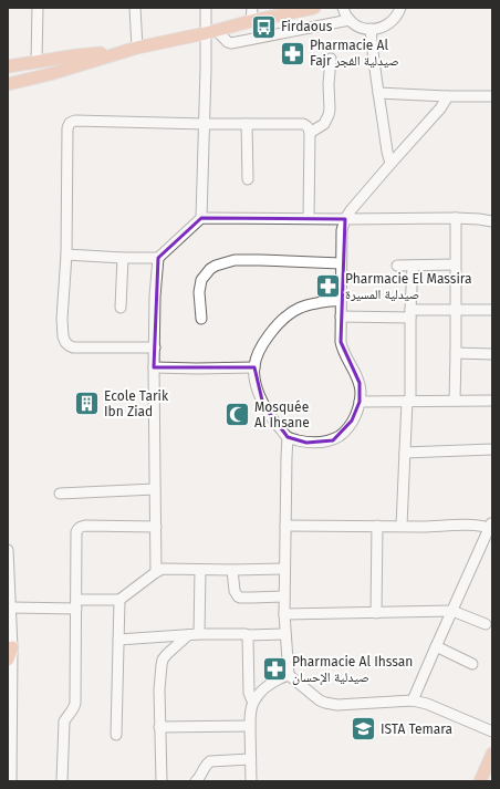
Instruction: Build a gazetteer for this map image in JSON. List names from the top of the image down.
{
  "places": {
    "bus stop": ["Firdaous"],
    "pharmacy": ["Pharmacie Al Fajr صيدلية الفجر", "Pharmacie El Massira صيدلية المسيرة", "Pharmacie Al Ihssan صيدلية الإحسان"],
    "building": ["Ecole Tarik Ibn Ziad"],
    "mosque": ["Mosquée Al Ihsane"],
    "school or university": ["ISTA Temara"]
  }
}
